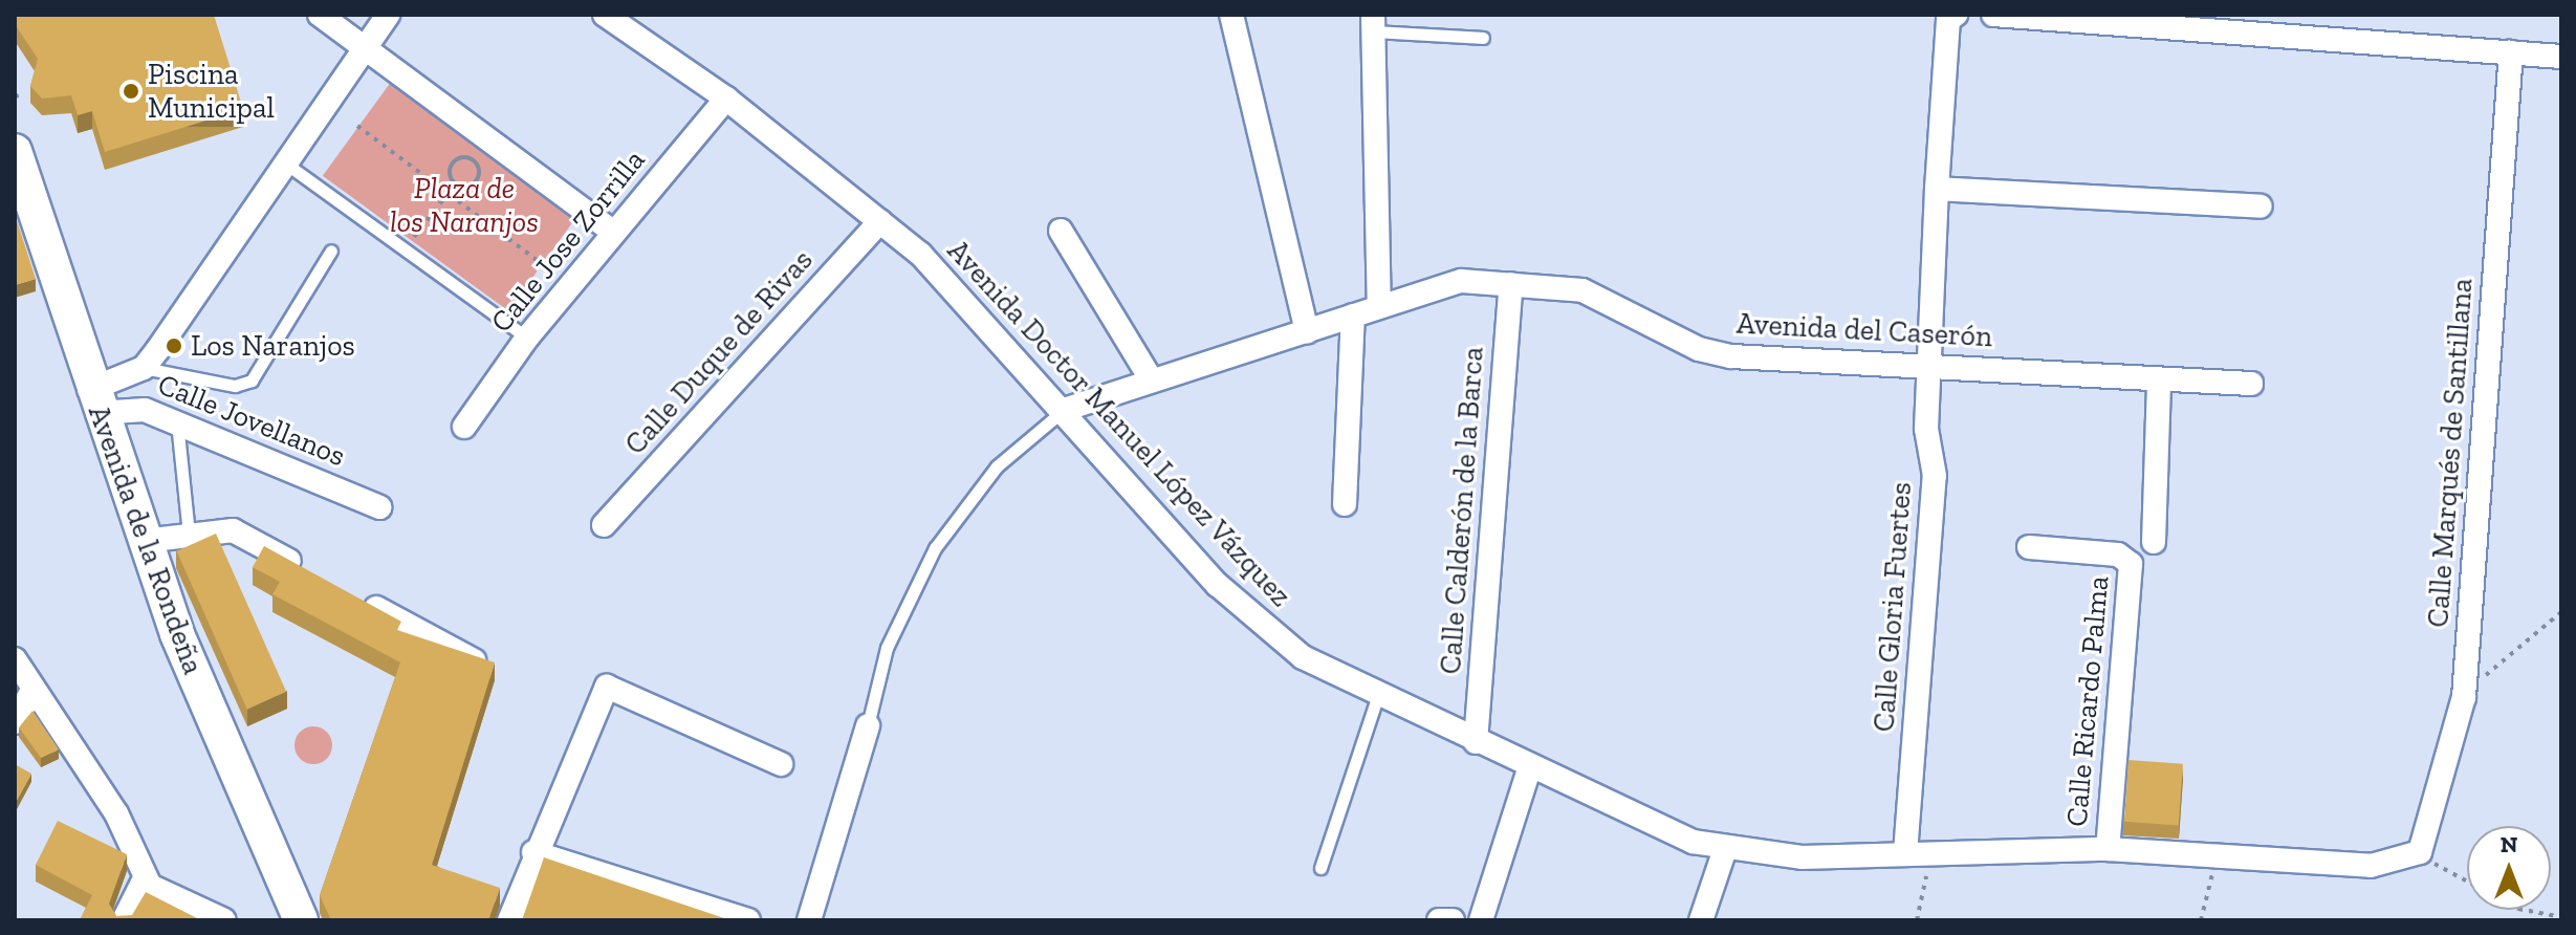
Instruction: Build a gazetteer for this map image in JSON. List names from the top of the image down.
{
  "streets": {
    "street": [
      "Calle Jose Zorrilla",
      "Avenida del Caserón",
      "Calle Duque de Rivas",
      "Calle Jovellanos",
      "Avenida Doctor Manuel López Vázquez",
      "Calle Marqués de Santillana",
      "Calle Calderón de la Barca",
      "Avenida de la Rondeña",
      "Calle Gloria Fuertes",
      "Calle Ricardo Palma"
    ]
  },
  "crossings": [
    ["Calle Jose Zorrilla", "Avenida Doctor Manuel López Vázquez"],
    ["Avenida del Caserón", "Avenida Doctor Manuel López Vázquez"],
    ["Avenida del Caserón", "Calle Calderón de la Barca"],
    ["Avenida del Caserón", "Calle Gloria Fuertes"],
    ["Calle Duque de Rivas", "Avenida Doctor Manuel López Vázquez"],
    ["Calle Jovellanos", "Avenida de la Rondeña"],
    ["Avenida Doctor Manuel López Vázquez", "Calle Marqués de Santillana"],
    ["Avenida Doctor Manuel López Vázquez", "Calle Calderón de la Barca"],
    ["Avenida Doctor Manuel López Vázquez", "Calle Gloria Fuertes"],
    ["Avenida Doctor Manuel López Vázquez", "Calle Ricardo Palma"]
  ],
  "parks": ["Plaza de los Naranjos"],
  "places": ["Piscina Municipal", "Los Naranjos"],
  "north": "top"
}
